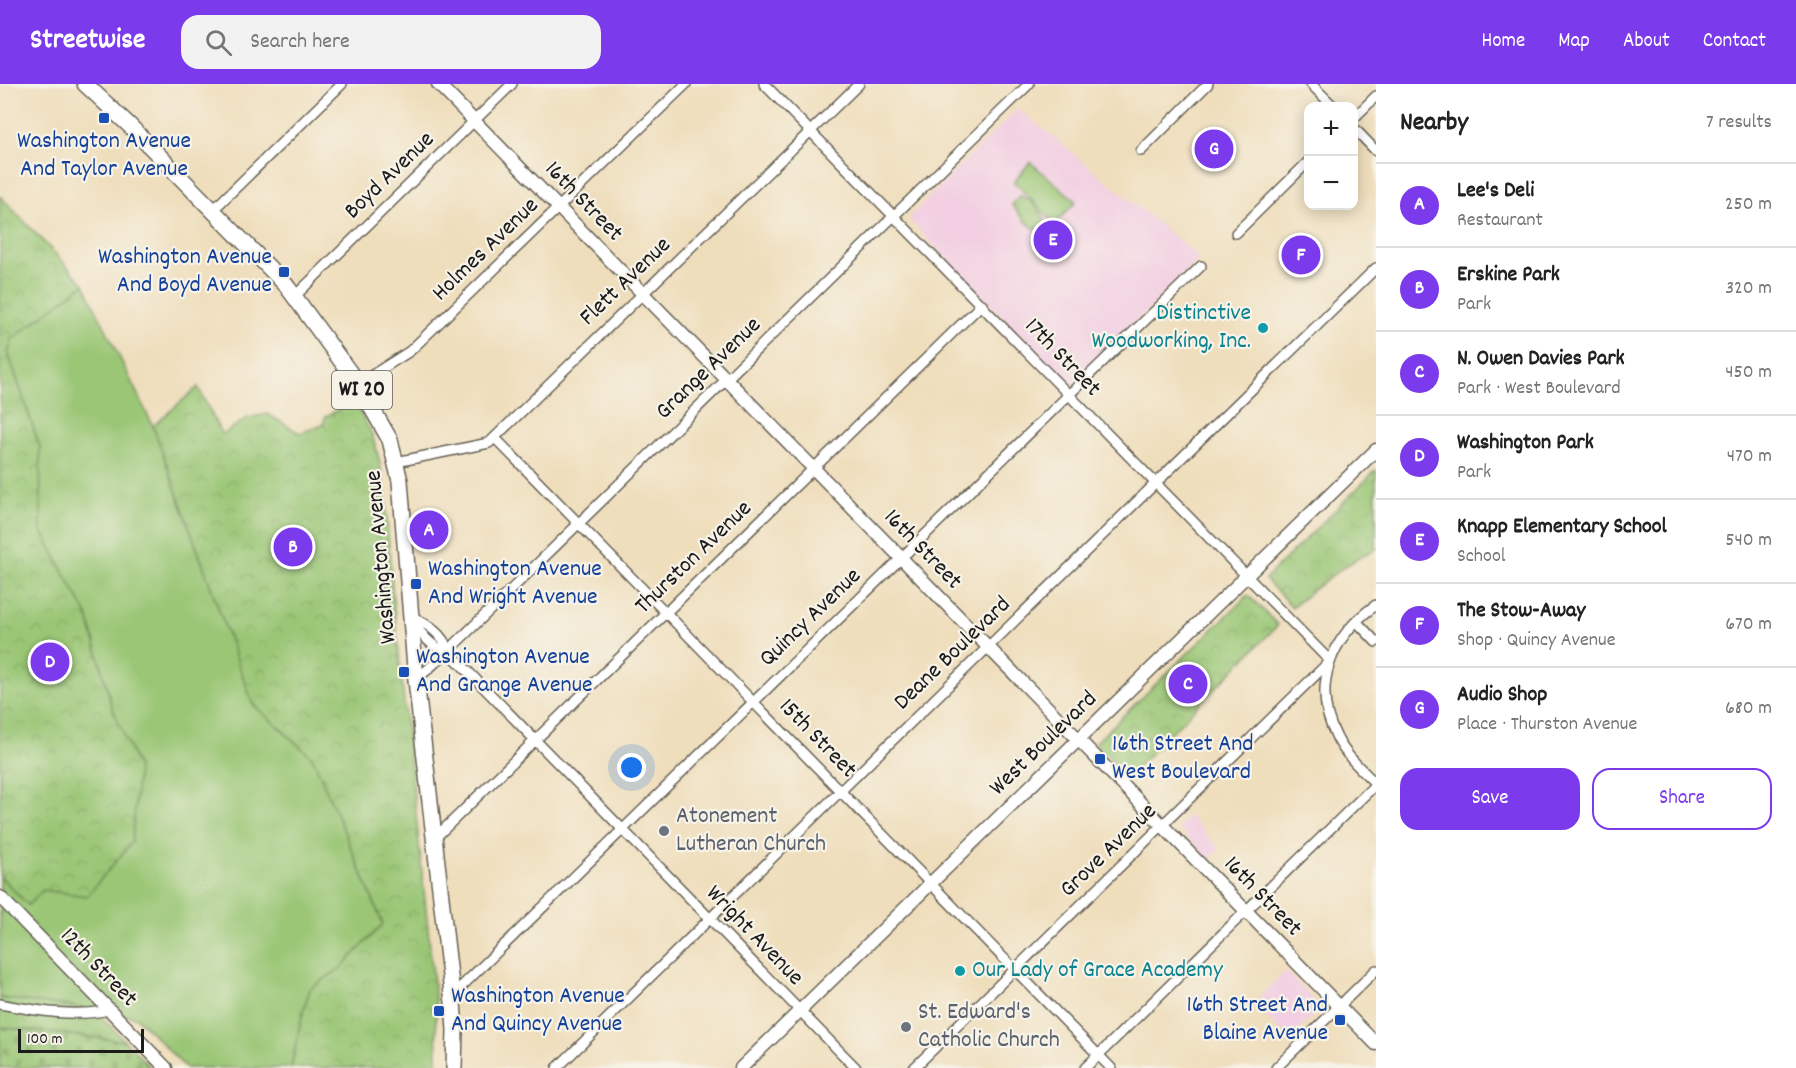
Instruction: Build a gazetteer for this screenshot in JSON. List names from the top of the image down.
{
  "streets": {
    "main road": ["WI 20", "Washington Avenue"],
    "street": [
      "Boyd Avenue",
      "16th Street",
      "Holmes Avenue",
      "Flett Avenue",
      "17th Street",
      "Grange Avenue",
      "Thurston Avenue",
      "Quincy Avenue",
      "Deane Boulevard",
      "15th Street",
      "West Boulevard",
      "Grove Avenue",
      "Wright Avenue",
      "12th Street"
    ]
  },
  "crossings": [
    ["Boyd Avenue", "16th Street"],
    ["Boyd Avenue", "Washington Avenue"],
    ["16th Street", "Holmes Avenue"],
    ["16th Street", "Flett Avenue"],
    ["16th Street", "Grange Avenue"],
    ["16th Street", "Thurston Avenue"],
    ["16th Street", "Quincy Avenue"],
    ["16th Street", "Deane Boulevard"],
    ["16th Street", "West Boulevard"],
    ["16th Street", "Grove Avenue"],
    ["Holmes Avenue", "Washington Avenue"],
    ["Flett Avenue", "17th Street"],
    ["Flett Avenue", "Washington Avenue"],
    ["Flett Avenue", "15th Street"],
    ["17th Street", "Grange Avenue"],
    ["17th Street", "Thurston Avenue"],
    ["17th Street", "Quincy Avenue"],
    ["17th Street", "Deane Boulevard"],
    ["17th Street", "West Boulevard"],
    ["17th Street", "Grove Avenue"],
    ["Grange Avenue", "Washington Avenue"],
    ["Grange Avenue", "15th Street"],
    ["Grange Avenue", "Wright Avenue"],
    ["Washington Avenue", "Thurston Avenue"],
    ["Washington Avenue", "Quincy Avenue"],
    ["Washington Avenue", "Wright Avenue"],
    ["Thurston Avenue", "15th Street"],
    ["Thurston Avenue", "Wright Avenue"],
    ["Quincy Avenue", "15th Street"],
    ["Quincy Avenue", "Wright Avenue"],
    ["Deane Boulevard", "15th Street"],
    ["Deane Boulevard", "Wright Avenue"],
    ["15th Street", "West Boulevard"],
    ["15th Street", "Grove Avenue"],
    ["West Boulevard", "Wright Avenue"]
  ],
  "places": {
    "transit": [
      "Washington Avenue And Taylor Avenue",
      "Washington Avenue And Boyd Avenue",
      "Washington Avenue And Wright Avenue",
      "Washington Avenue And Grange Avenue",
      "16th Street And West Boulevard",
      "Washington Avenue And Quincy Avenue",
      "16th Street And Blaine Avenue"
    ],
    "other": [
      "Distinctive Woodworking, Inc.",
      "Atonement Lutheran Church",
      "Our Lady of Grace Academy",
      "St. Edward's Catholic Church"
    ]
  },
  "scale_bar": "100 m",
  "page": {
    "header": "Streetwise",
    "search": "Search here",
    "nav": [
      "Home",
      "Map",
      "About",
      "Contact"
    ],
    "heading": ["Nearby", "7 results"],
    "map_buttons": ["+", "−"],
    "pins": [
      "G",
      "E",
      "F",
      "A",
      "B",
      "D",
      "C"
    ],
    "list": [
      {
        "mark": "A",
        "name": "Lee's Deli",
        "note": "Restaurant",
        "value": "250 m"
      },
      {
        "mark": "B",
        "name": "Erskine Park",
        "note": "Park",
        "value": "320 m"
      },
      {
        "mark": "C",
        "name": "N. Owen Davies Park",
        "note": "Park · West Boulevard",
        "value": "450 m"
      },
      {
        "mark": "D",
        "name": "Washington Park",
        "note": "Park",
        "value": "470 m"
      },
      {
        "mark": "E",
        "name": "Knapp Elementary School",
        "note": "School",
        "value": "540 m"
      },
      {
        "mark": "F",
        "name": "The Stow-Away",
        "note": "Shop · Quincy Avenue",
        "value": "670 m"
      },
      {
        "mark": "G",
        "name": "Audio Shop",
        "note": "Place · Thurston Avenue",
        "value": "680 m"
      }
    ],
    "buttons": ["Save", "Share"],
    "scale": "100 m"
  }
}
